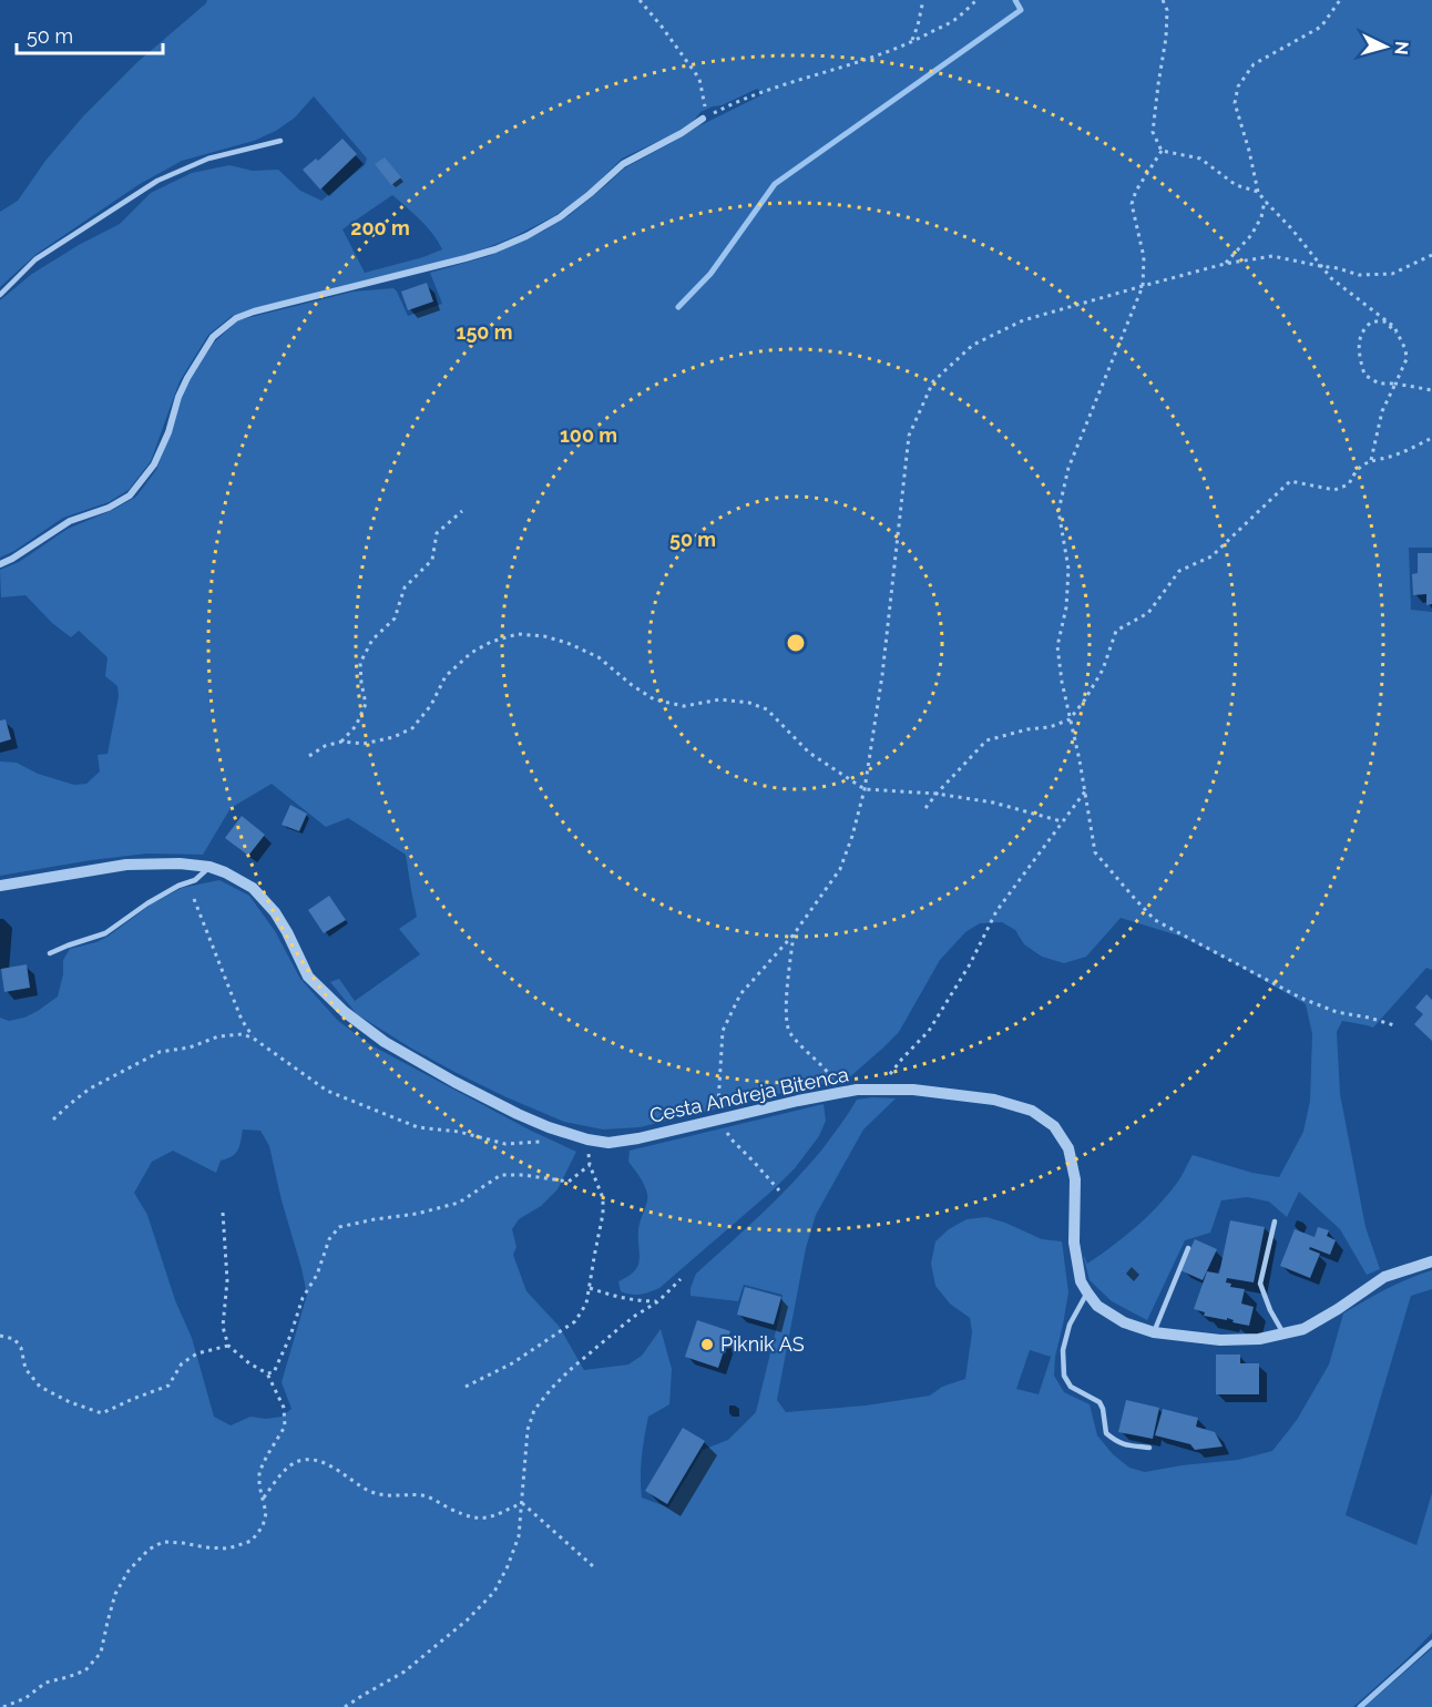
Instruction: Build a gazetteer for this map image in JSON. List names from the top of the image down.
{
  "streets": {
    "street": ["Cesta Andreja Bitenca"]
  },
  "places": ["Piknik AS"],
  "scale_bar": "50 m",
  "north": "right",
  "rings": [
    "200 m",
    "150 m",
    "100 m",
    "50 m"
  ]
}
